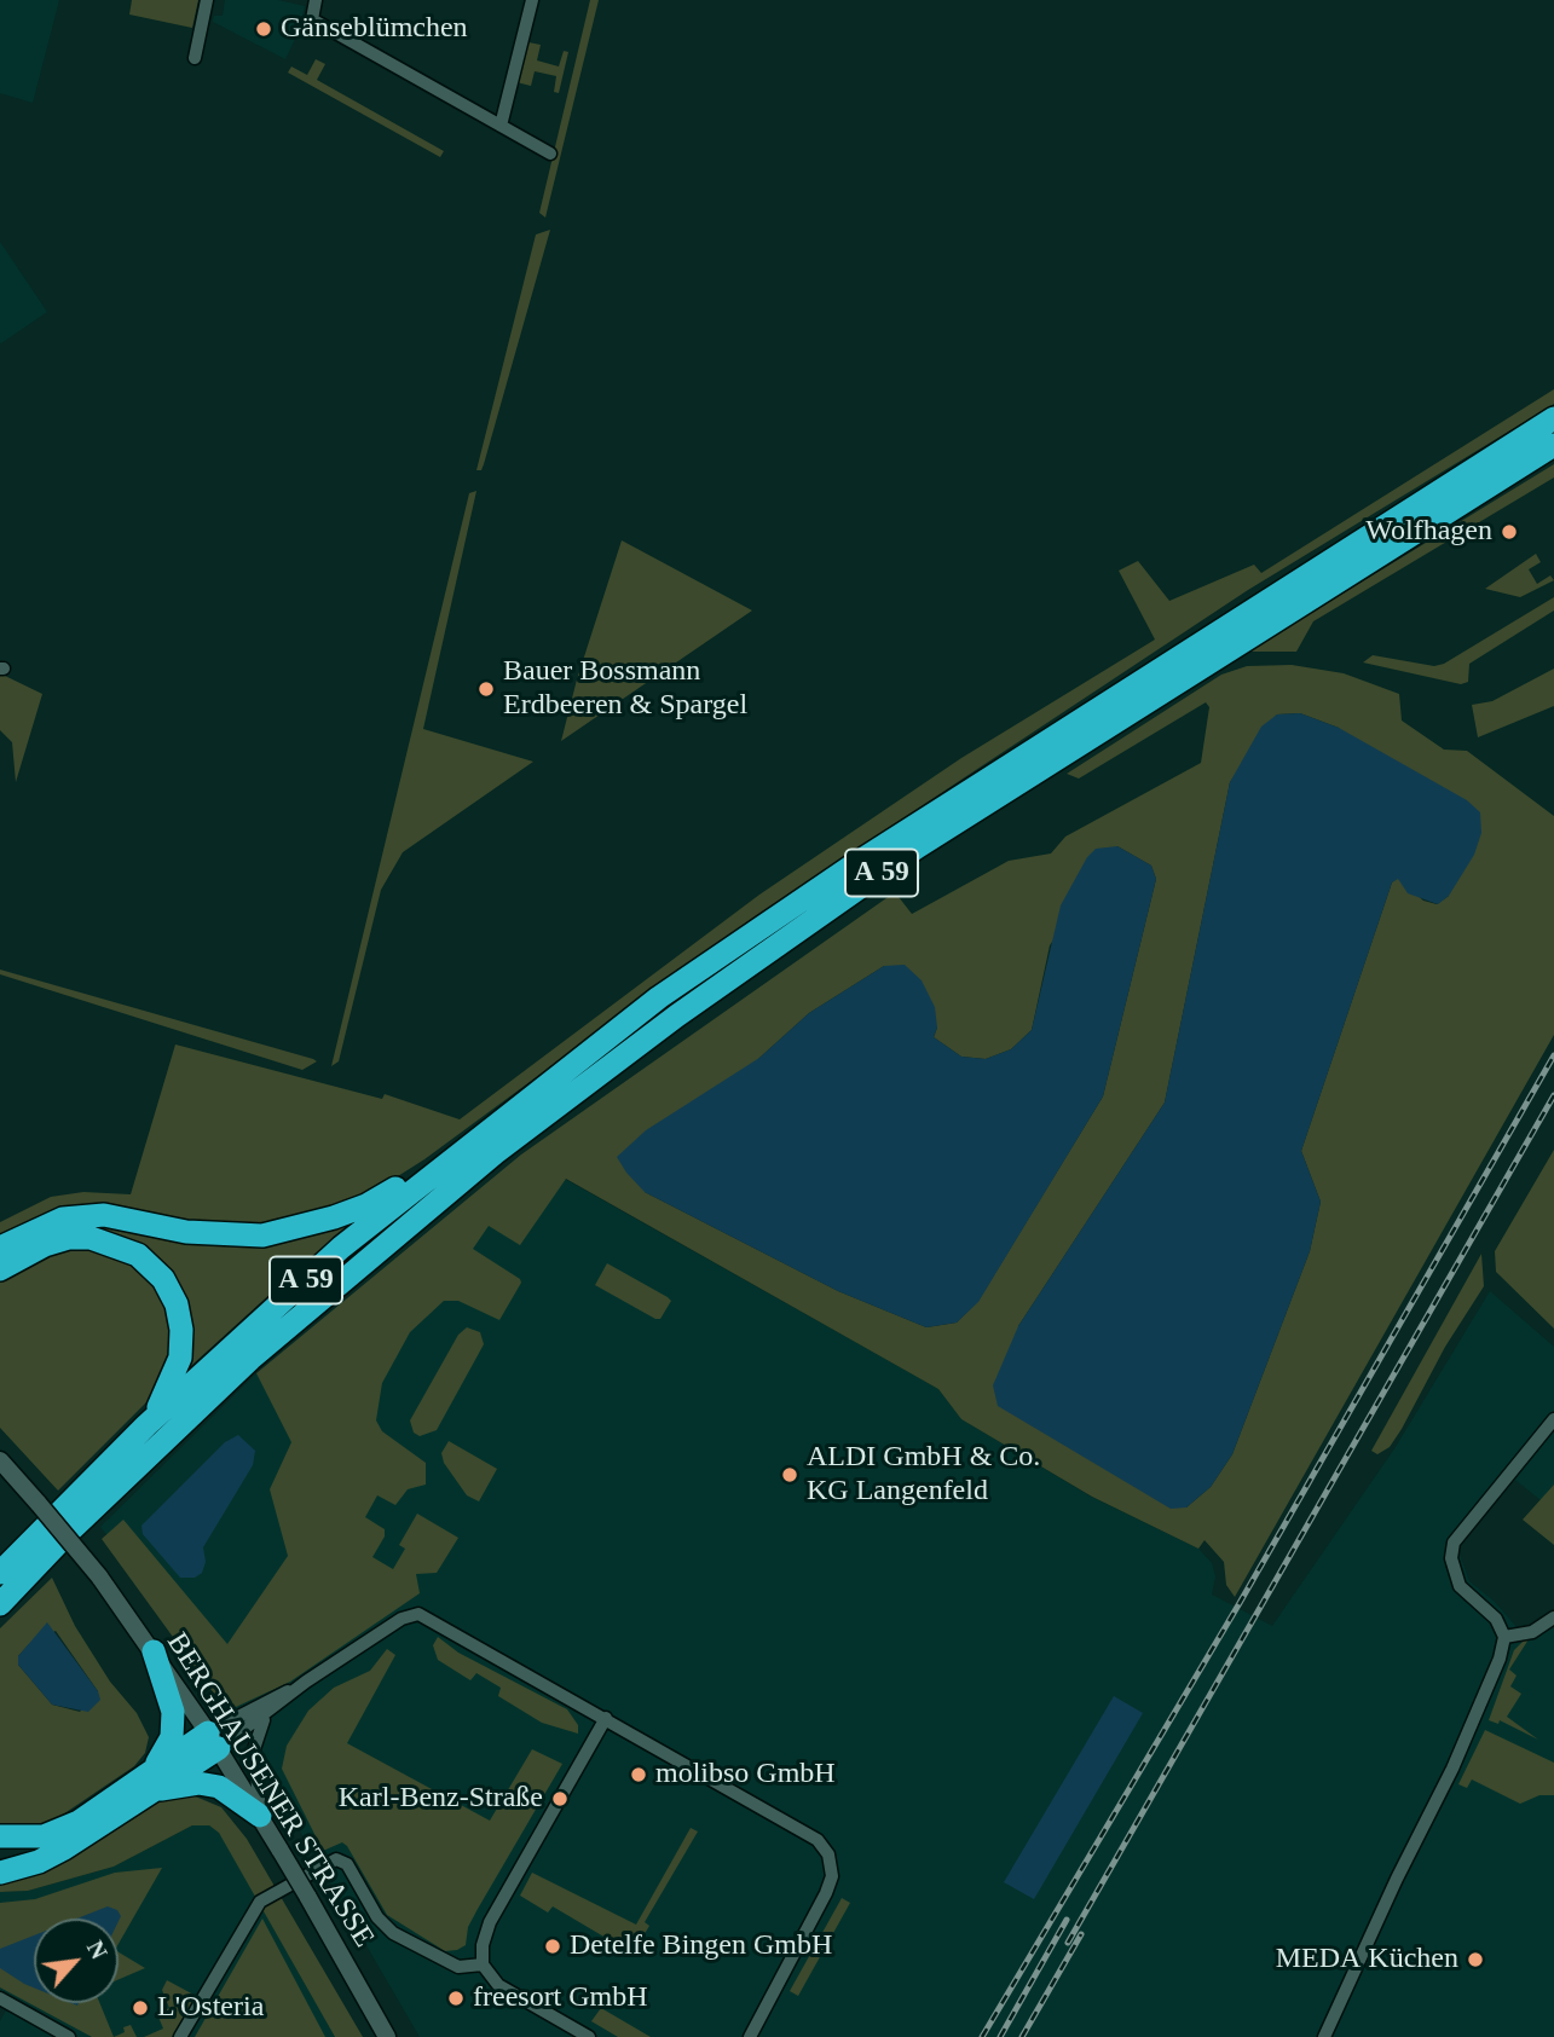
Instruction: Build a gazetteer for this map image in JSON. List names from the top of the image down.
{
  "streets": {
    "highway": ["A 59"],
    "main road": ["BERGHAUSENER STRASSE"]
  },
  "places": [
    "Gänseblümchen",
    "Wolfhagen",
    "Bauer Bossmann Erdbeeren & Spargel",
    "ALDI GmbH & Co. KG Langenfeld",
    "molibso GmbH",
    "Karl-Benz-Straße",
    "Detelfe Bingen GmbH",
    "MEDA Küchen",
    "freesort GmbH",
    "L'Osteria"
  ],
  "north": "top right"
}
